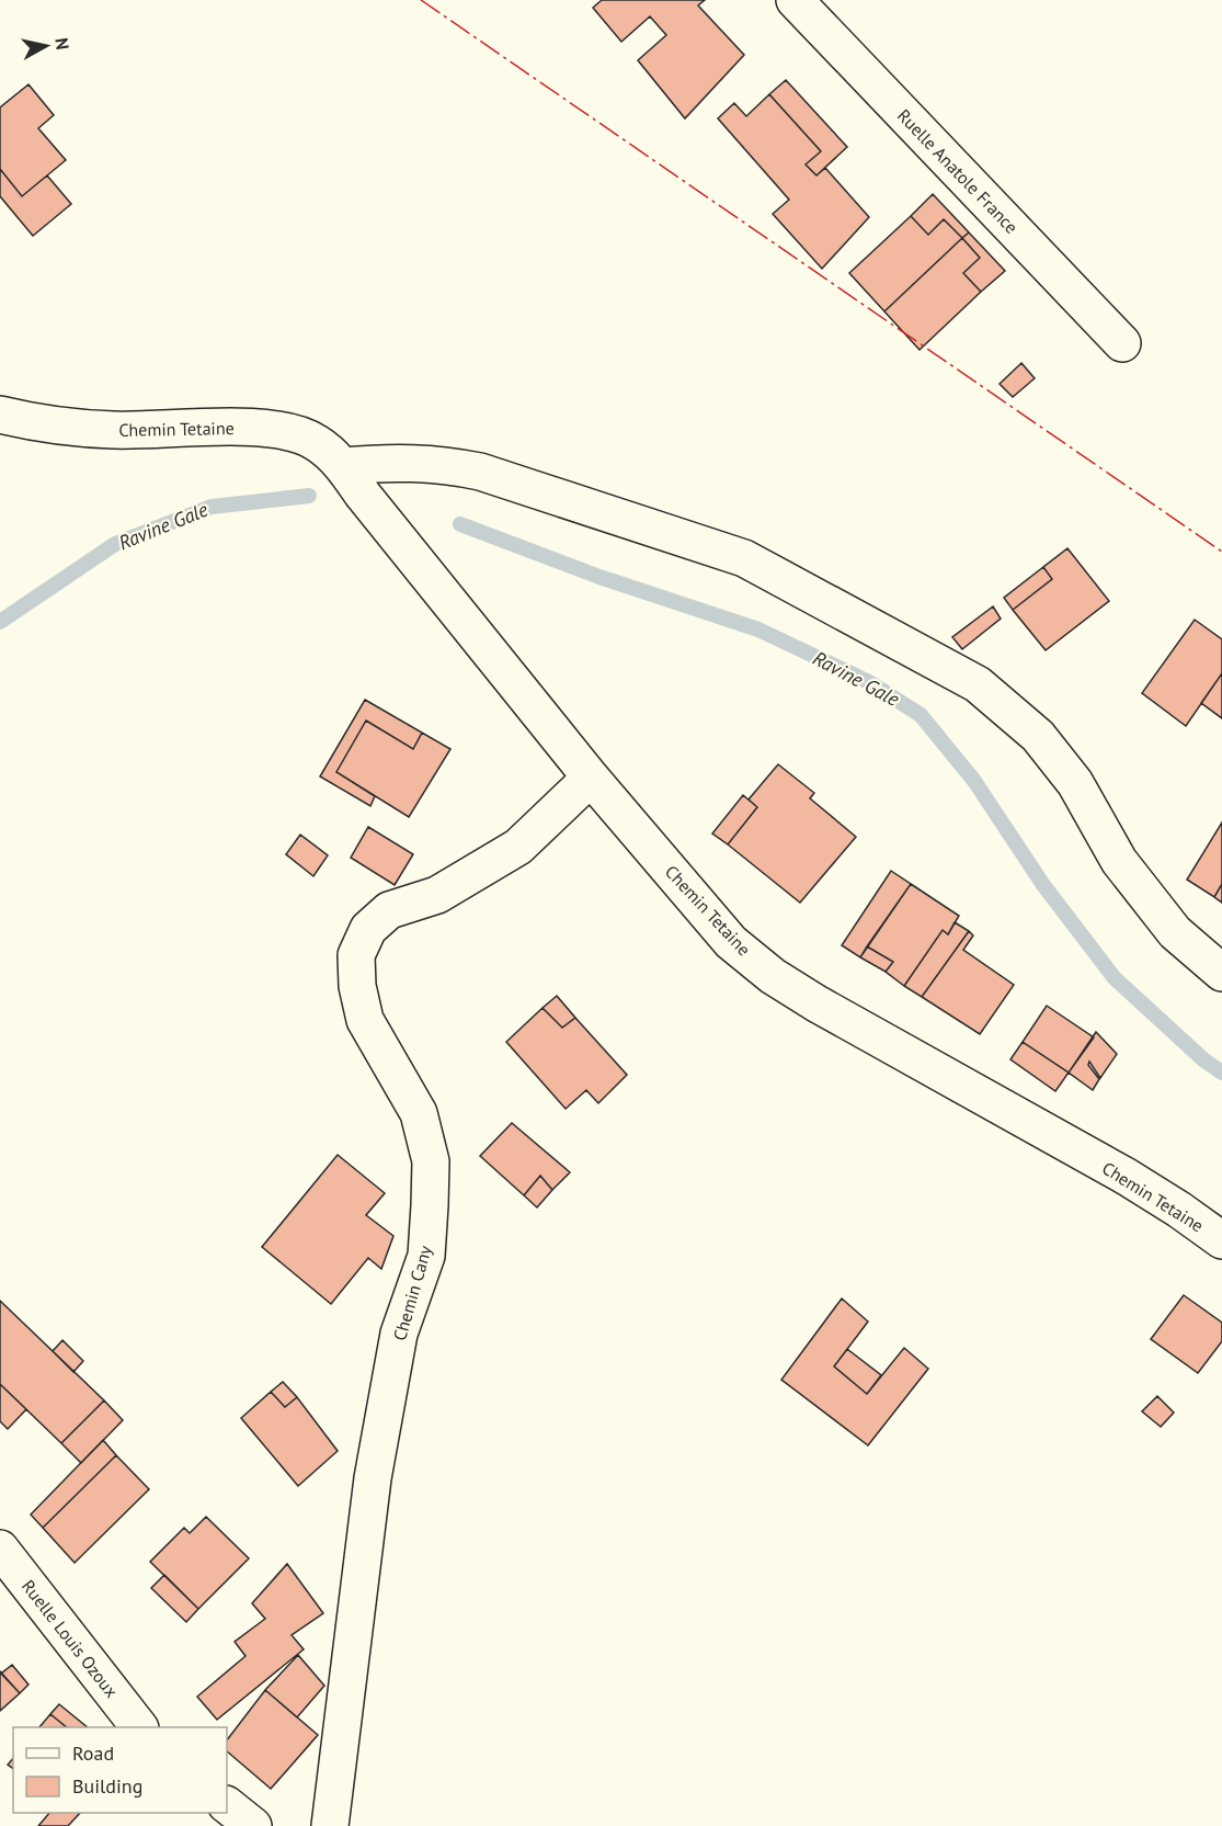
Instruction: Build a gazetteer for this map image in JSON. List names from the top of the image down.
{
  "streets": {
    "street": [
      "Ruelle Anatole France",
      "Chemin Tetaine",
      "Chemin Cany",
      "Ruelle Louis Ozoux"
    ]
  },
  "crossings": [
    ["Chemin Tetaine", "Chemin Cany"]
  ],
  "water": ["Ravine Gale"],
  "legend": ["Road", "Building"],
  "north": "right"
}
